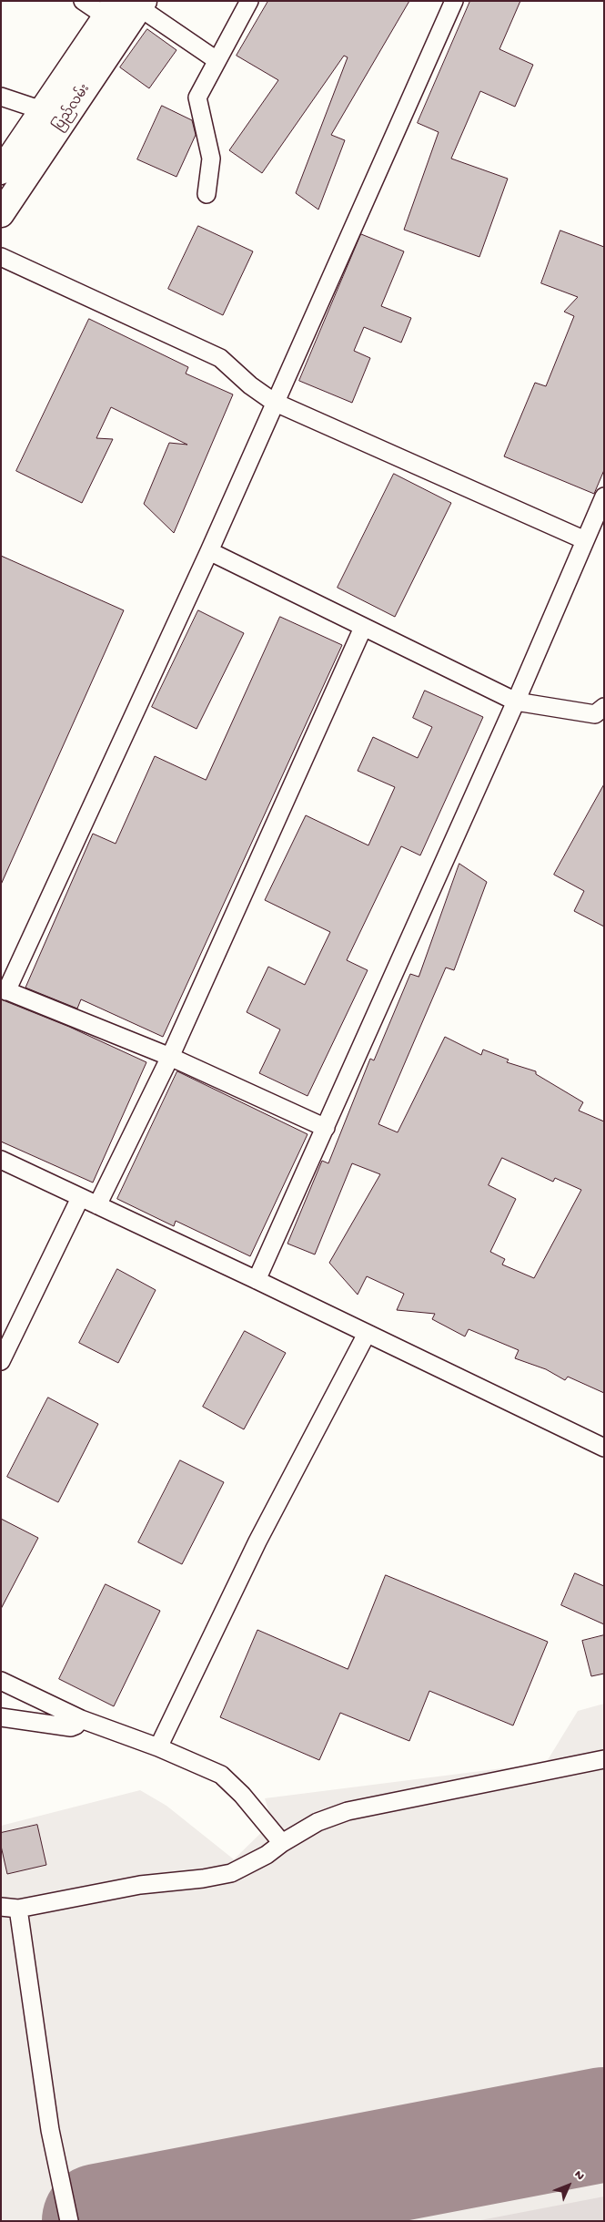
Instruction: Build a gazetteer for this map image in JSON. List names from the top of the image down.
{
  "streets": {
    "highway": ["ပြည်လမ်း"]
  },
  "north": "top right"
}
